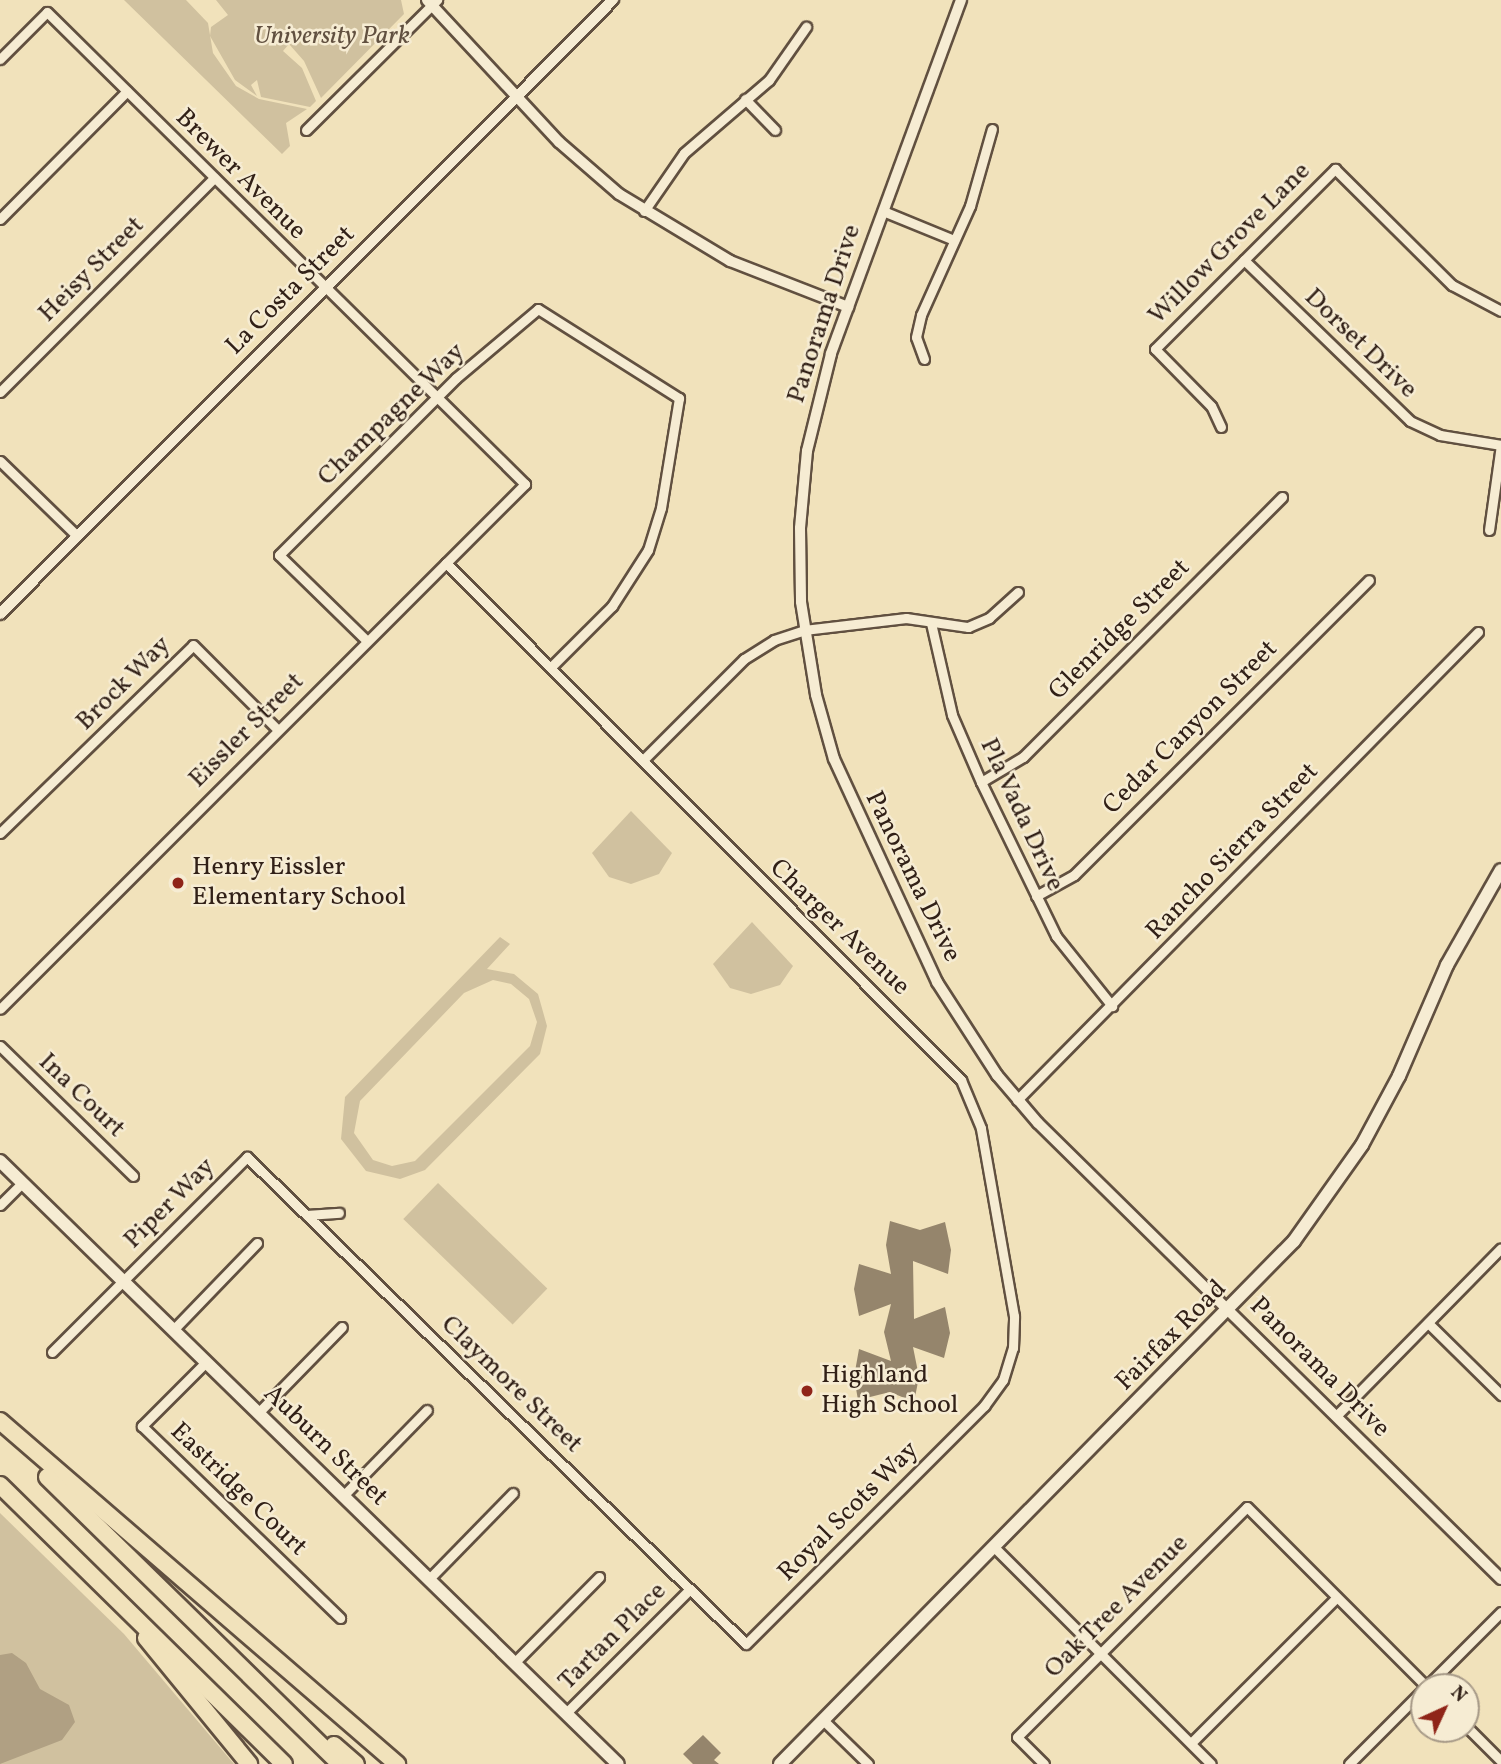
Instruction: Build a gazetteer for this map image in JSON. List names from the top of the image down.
{
  "streets": {
    "main road": ["Fairfax Road", "Auburn Street"],
    "street": [
      "Brewer Avenue",
      "Willow Grove Lane",
      "Heisy Street",
      "La Costa Street",
      "Panorama Drive",
      "Dorset Drive",
      "Champagne Way",
      "Glenridge Street",
      "Brock Way",
      "Cedar Canyon Street",
      "Eissler Street",
      "Pla Vada Drive",
      "Rancho Sierra Street",
      "Charger Avenue",
      "Ina Court",
      "Piper Way",
      "Claymore Street",
      "Eastridge Court",
      "Royal Scots Way",
      "Oak Tree Avenue",
      "Tartan Place"
    ]
  },
  "crossings": [
    ["Brewer Avenue", "Heisy Street"],
    ["Brewer Avenue", "La Costa Street"],
    ["Brewer Avenue", "Champagne Way"],
    ["Brewer Avenue", "Eissler Street"],
    ["Willow Grove Lane", "Dorset Drive"],
    ["Panorama Drive", "Rancho Sierra Street"],
    ["Panorama Drive", "Fairfax Road"],
    ["Champagne Way", "Eissler Street"],
    ["Champagne Way", "Charger Avenue"],
    ["Glenridge Street", "Pla Vada Drive"],
    ["Brock Way", "Eissler Street"],
    ["Cedar Canyon Street", "Pla Vada Drive"],
    ["Eissler Street", "Charger Avenue"],
    ["Pla Vada Drive", "Rancho Sierra Street"],
    ["Charger Avenue", "Royal Scots Way"],
    ["Piper Way", "Claymore Street"],
    ["Piper Way", "Auburn Street"],
    ["Claymore Street", "Royal Scots Way"],
    ["Claymore Street", "Tartan Place"],
    ["Auburn Street", "Eastridge Court"],
    ["Auburn Street", "Tartan Place"]
  ],
  "parks": ["University Park"],
  "places": ["Henry Eissler Elementary School", "Highland High School"],
  "north": "top right"
}
